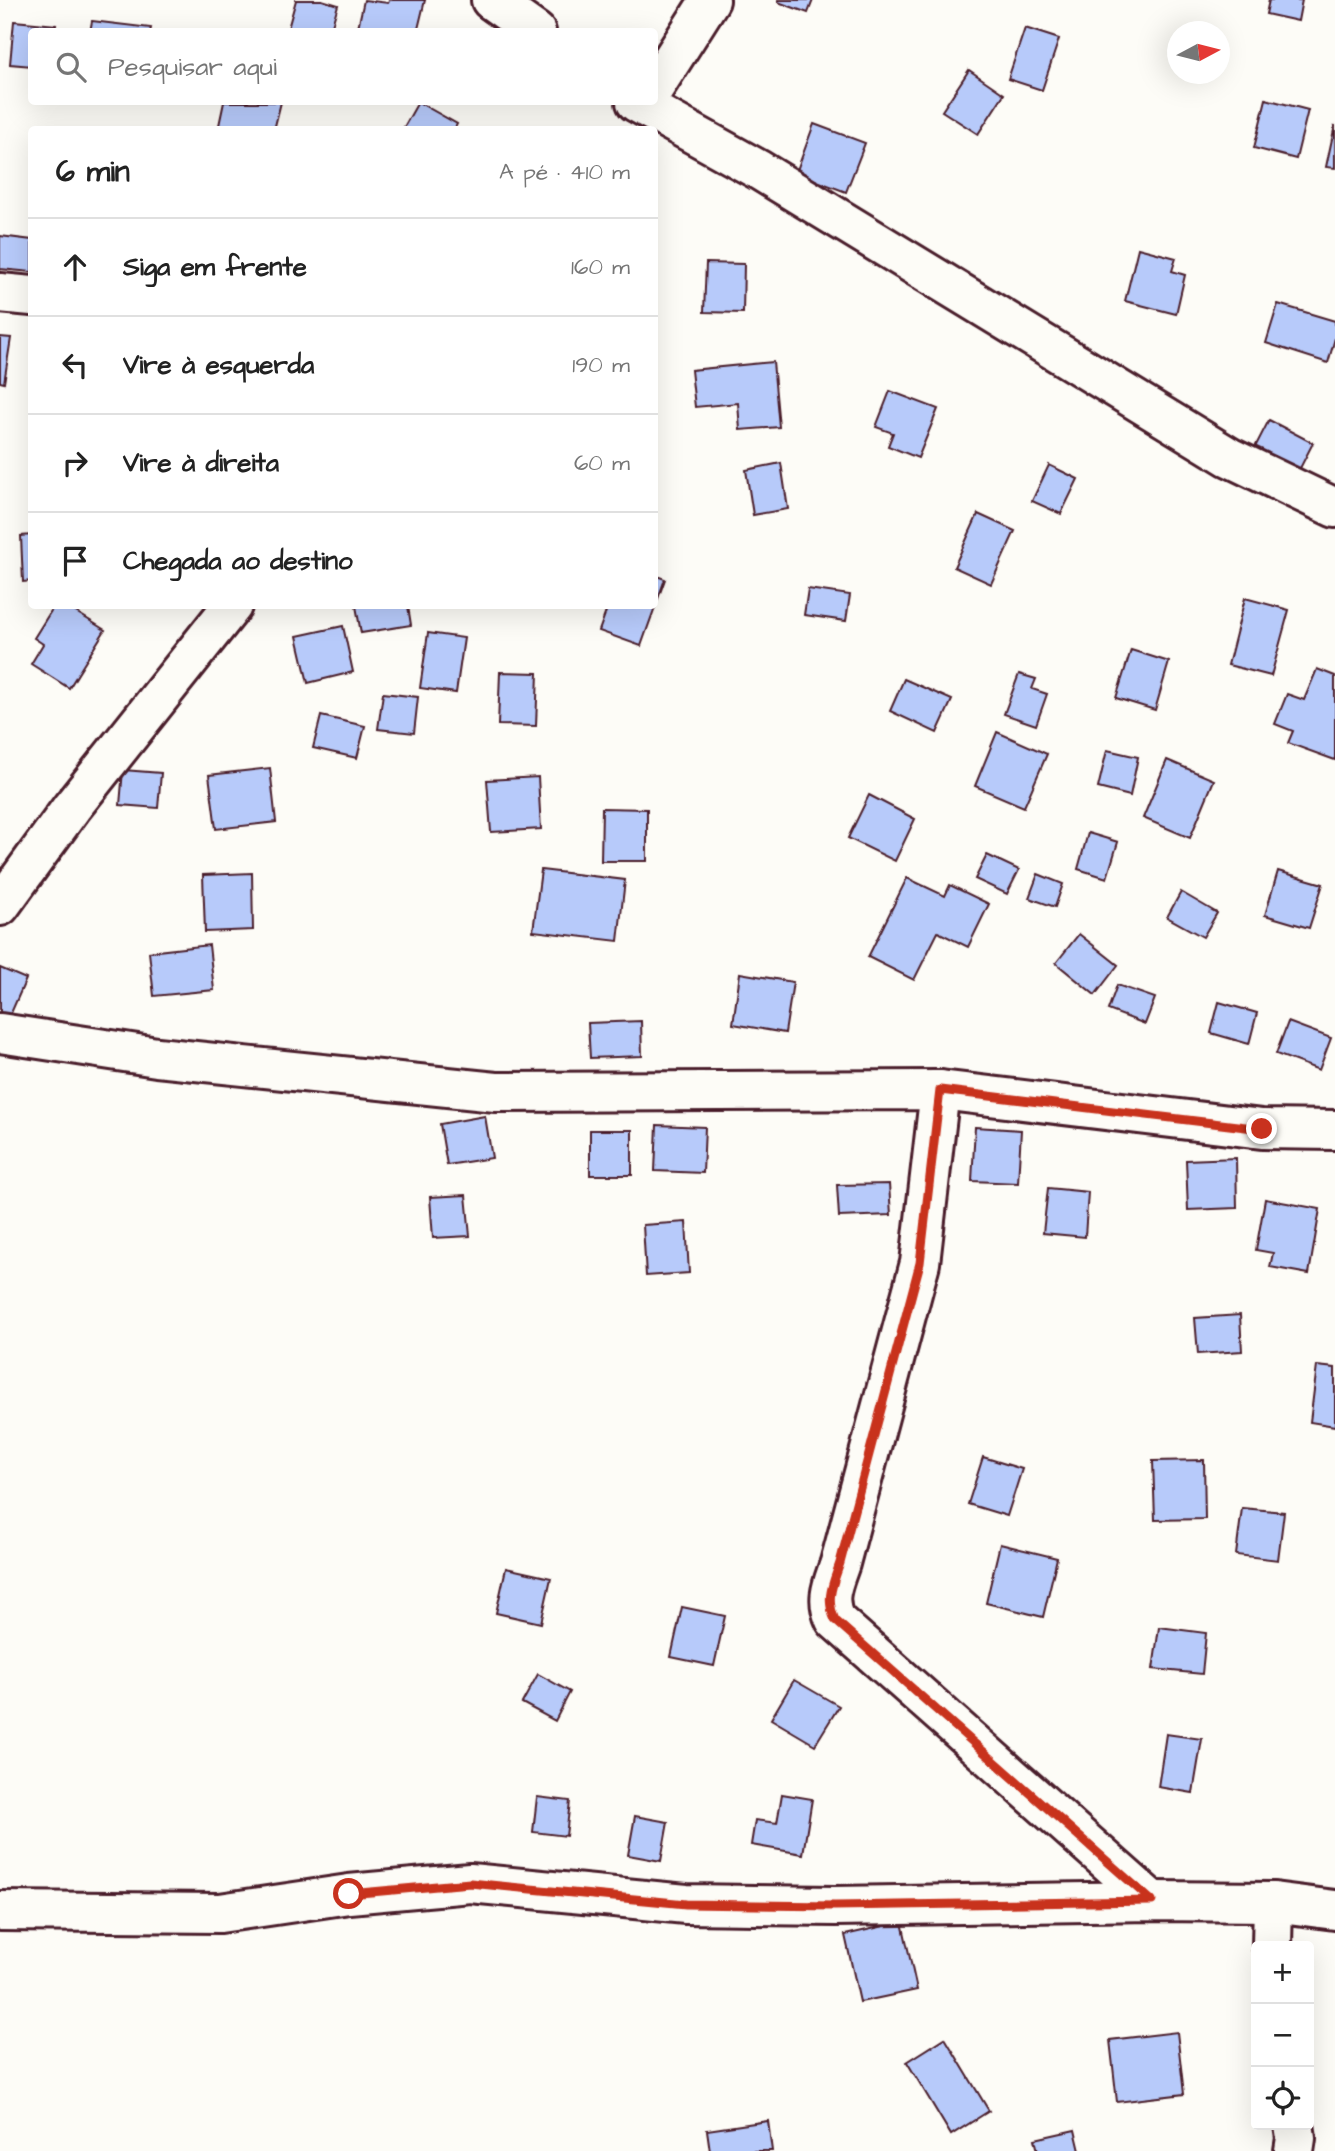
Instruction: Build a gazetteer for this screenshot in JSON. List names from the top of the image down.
{
  "north": "right",
  "page": {
    "search": "Pesquisar aqui",
    "heading": ["6 min", "A pé · 410 m"],
    "list": [
      ["Siga em frente", "160 m"],
      ["Vire à esquerda", "190 m"],
      ["Vire à direita", "60 m"],
      "Chegada ao destino"
    ],
    "map_buttons": ["+", "−"]
  }
}
